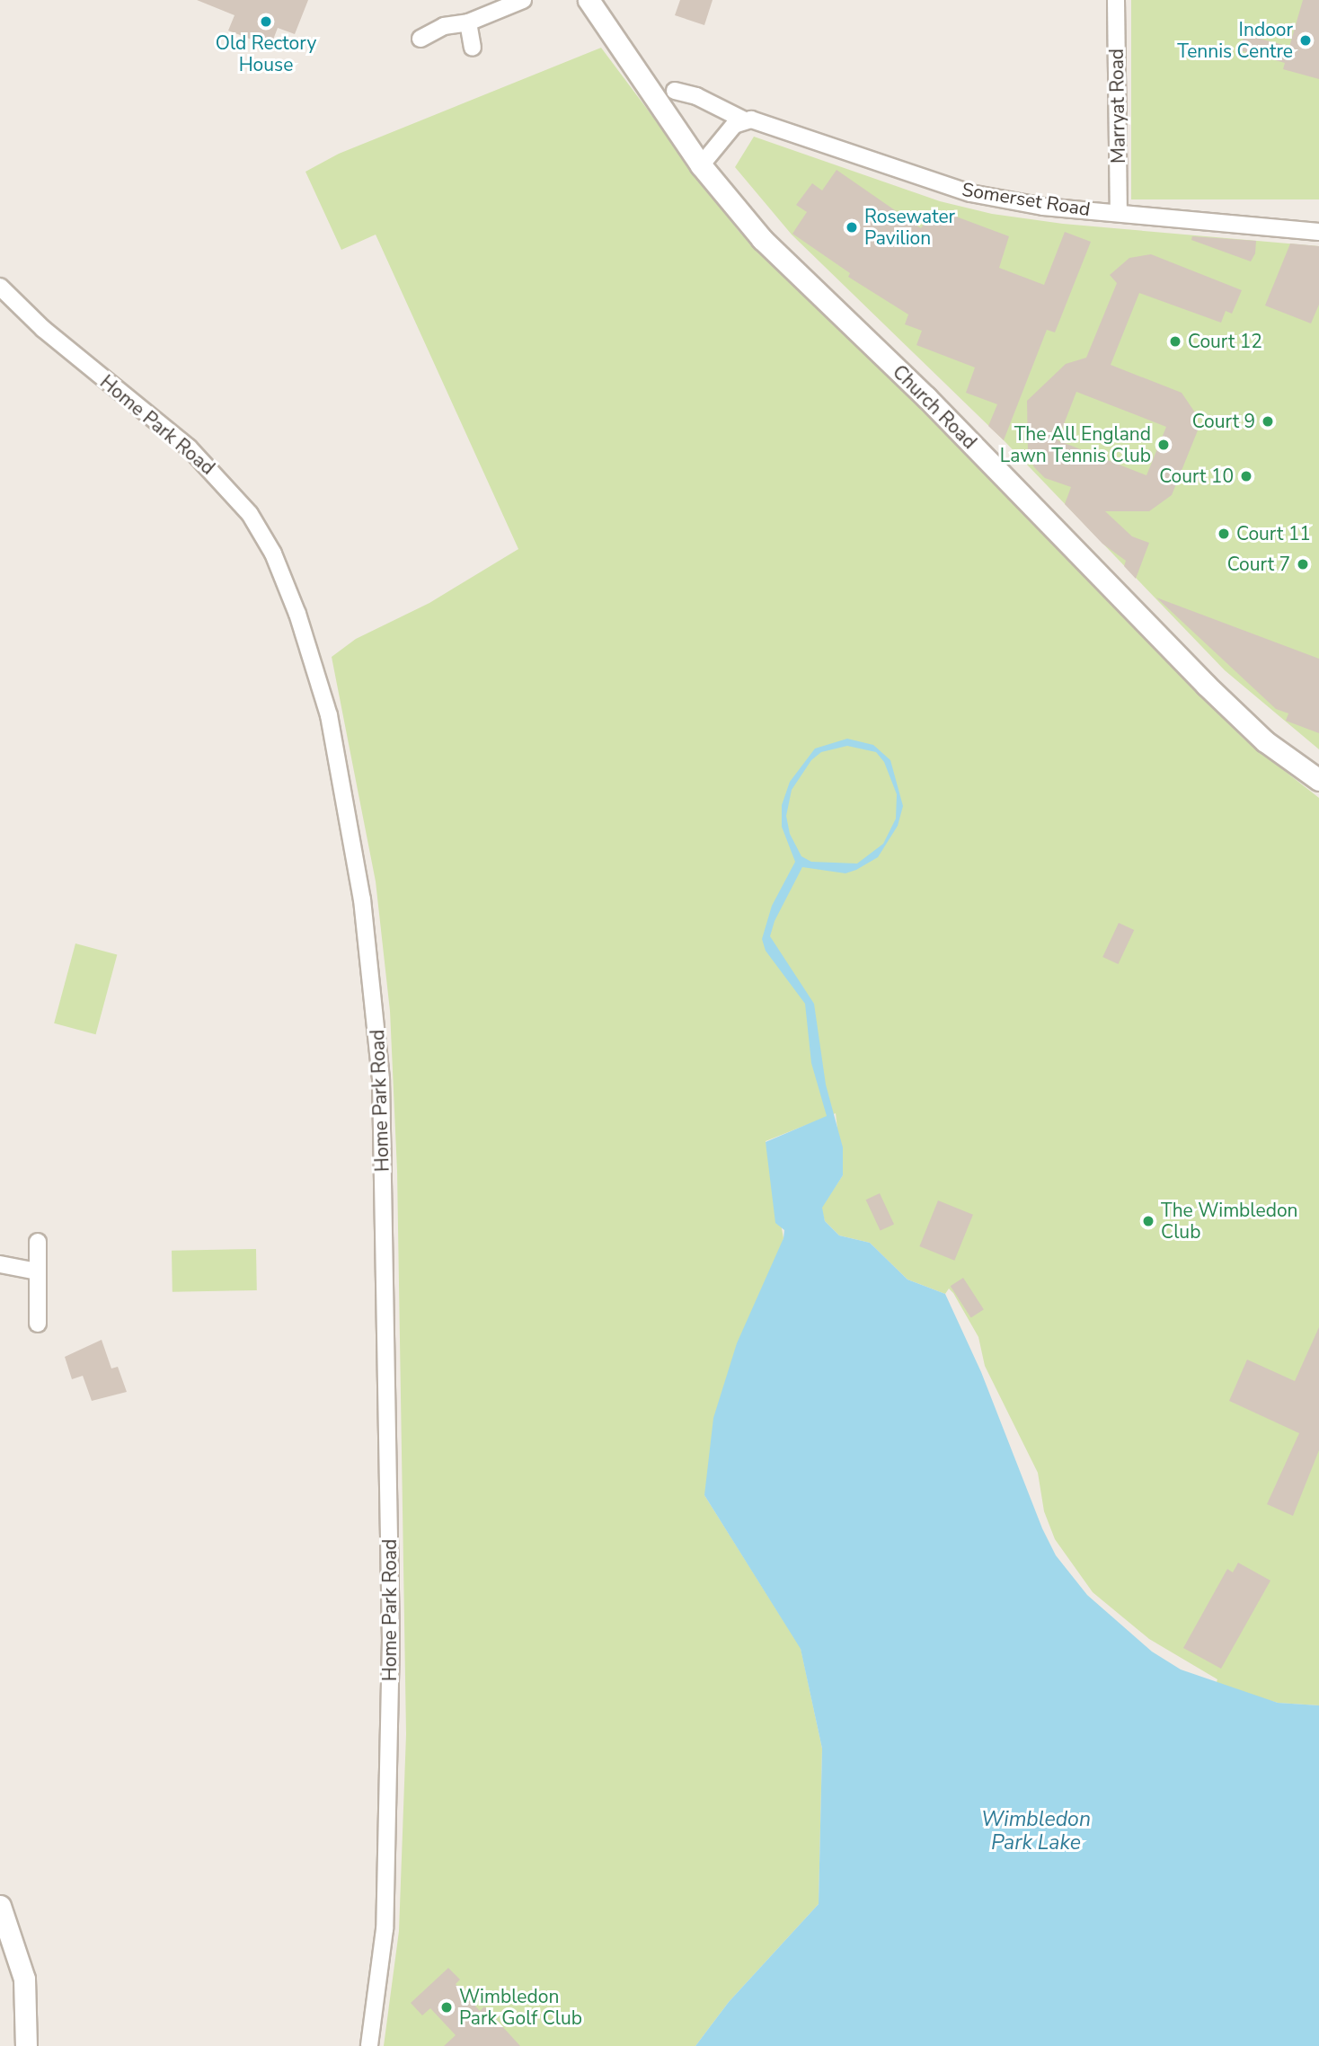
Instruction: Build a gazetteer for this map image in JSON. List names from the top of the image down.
{
  "streets": {
    "street": [
      "Marryat Road",
      "Somerset Road",
      "Church Road",
      "Home Park Road"
    ]
  },
  "crossings": [
    ["Marryat Road", "Somerset Road"]
  ],
  "water": ["Wimbledon Park Lake"],
  "places": [
    "Old Rectory House",
    "Indoor Tennis Centre",
    "Rosewater Pavilion",
    "Court 12",
    "Court 9",
    "The All England Lawn Tennis Club",
    "Court 10",
    "Court 11",
    "Court 7",
    "The Wimbledon Club",
    "Wimbledon Park Golf Club"
  ]
}
